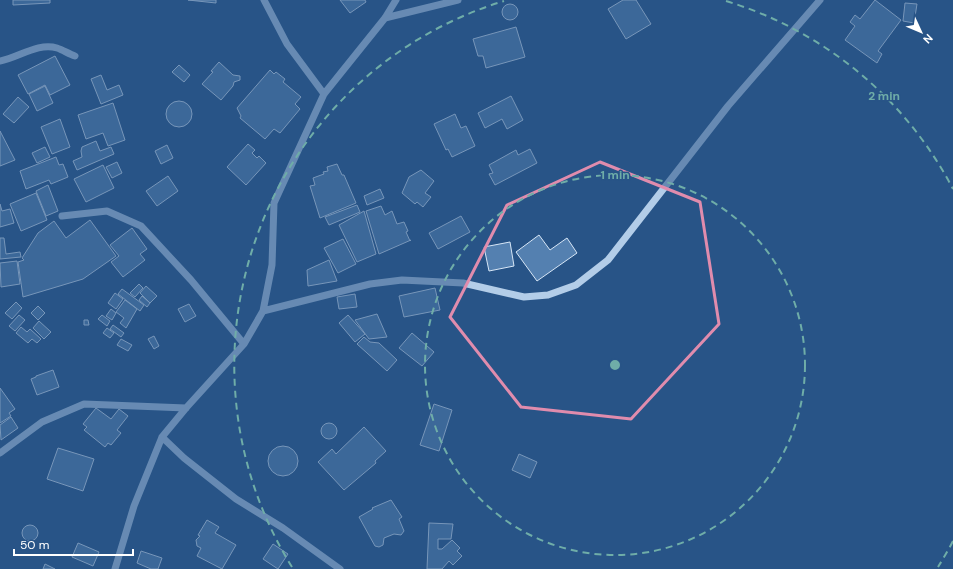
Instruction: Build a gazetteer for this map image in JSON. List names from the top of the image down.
{
  "scale_bar": "50 m",
  "north": "bottom right",
  "rings": ["2 min", "1 min"]
}
